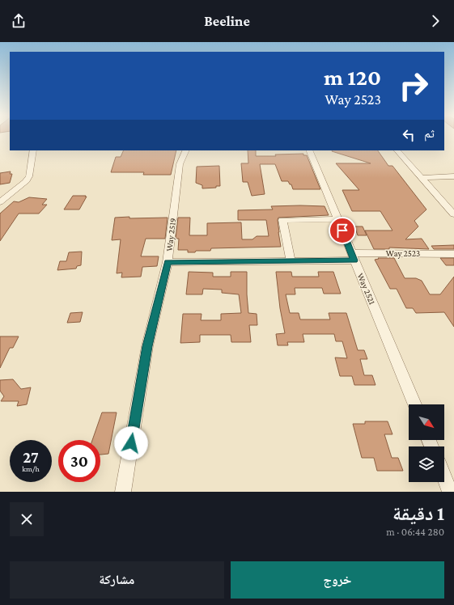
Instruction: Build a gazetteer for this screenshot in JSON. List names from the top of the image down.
{
  "streets": {
    "street": ["Way 2519", "Way 2523", "Way 2521"]
  },
  "crossings": [
    ["Way 2519", "Way 2523"],
    ["Way 2523", "Way 2521"]
  ],
  "north": "bottom right",
  "page": {
    "header": "Beeline",
    "turn": ["120 m", "Way 2523"],
    "then": "ثم",
    "speed": "27 km/h",
    "limit": "30",
    "heading": ["1 دقيقة", "280 m · 06:44"],
    "buttons": ["خروج", "مشاركة"]
  }
}
